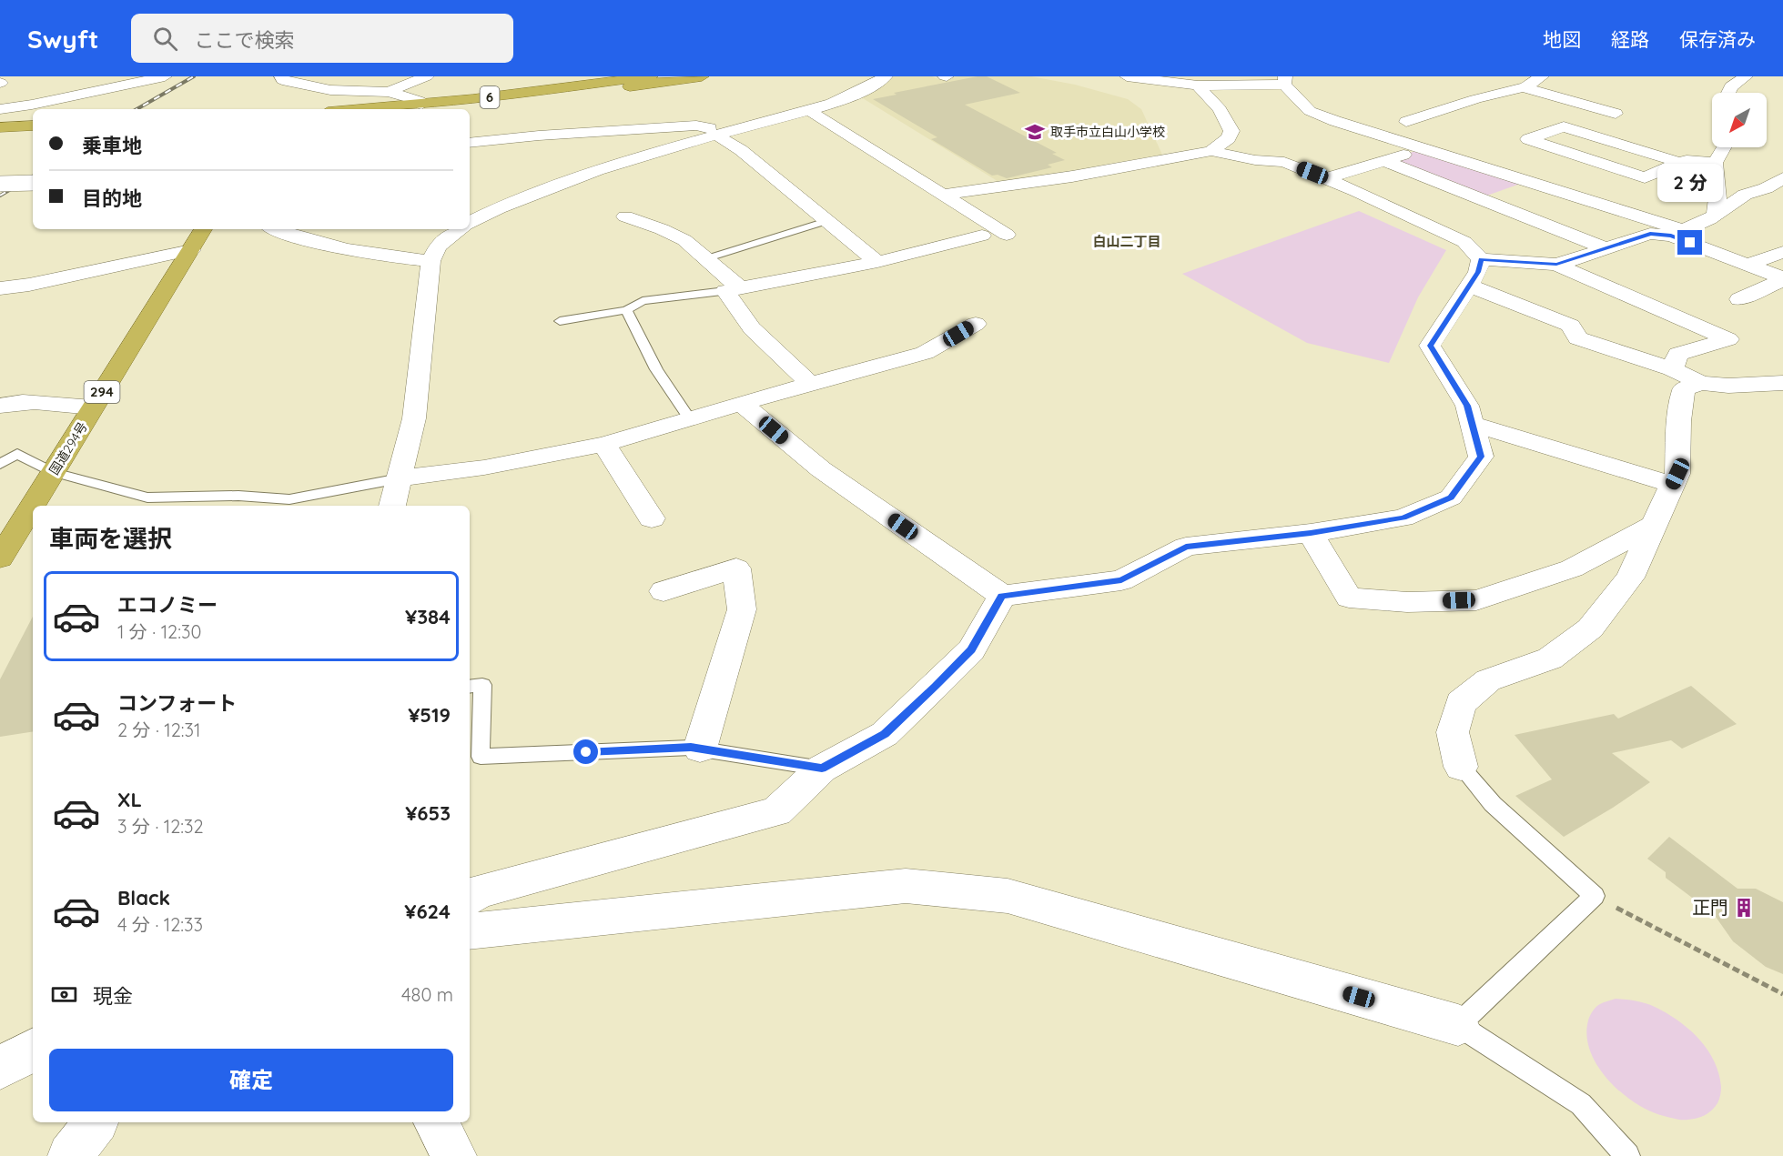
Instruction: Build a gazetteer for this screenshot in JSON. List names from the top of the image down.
{
  "streets": {
    "highway": ["6", "294", "国道294号"]
  },
  "districts": ["白山二丁目"],
  "places": {
    "school or university": ["取手市立白山小学校"],
    "building": ["正門"]
  },
  "north": "bottom left",
  "page": {
    "header": "Swyft",
    "search": "ここで検索",
    "nav": ["地図", "経路", "保存済み"],
    "banner": ["乗車地", "目的地"],
    "bubble": "2 分",
    "heading": "車両を選択",
    "list": [
      {
        "name": "エコノミー",
        "note": "1 分 · 12:30",
        "value": "¥384"
      },
      {
        "name": "コンフォート",
        "note": "2 分 · 12:31",
        "value": "¥519"
      },
      {
        "name": "XL",
        "note": "3 分 · 12:32",
        "value": "¥653"
      },
      {
        "name": "Black",
        "note": "4 分 · 12:33",
        "value": "¥624"
      }
    ],
    "pay": ["現金", "480 m"],
    "buttons": "確定"
  }
}
